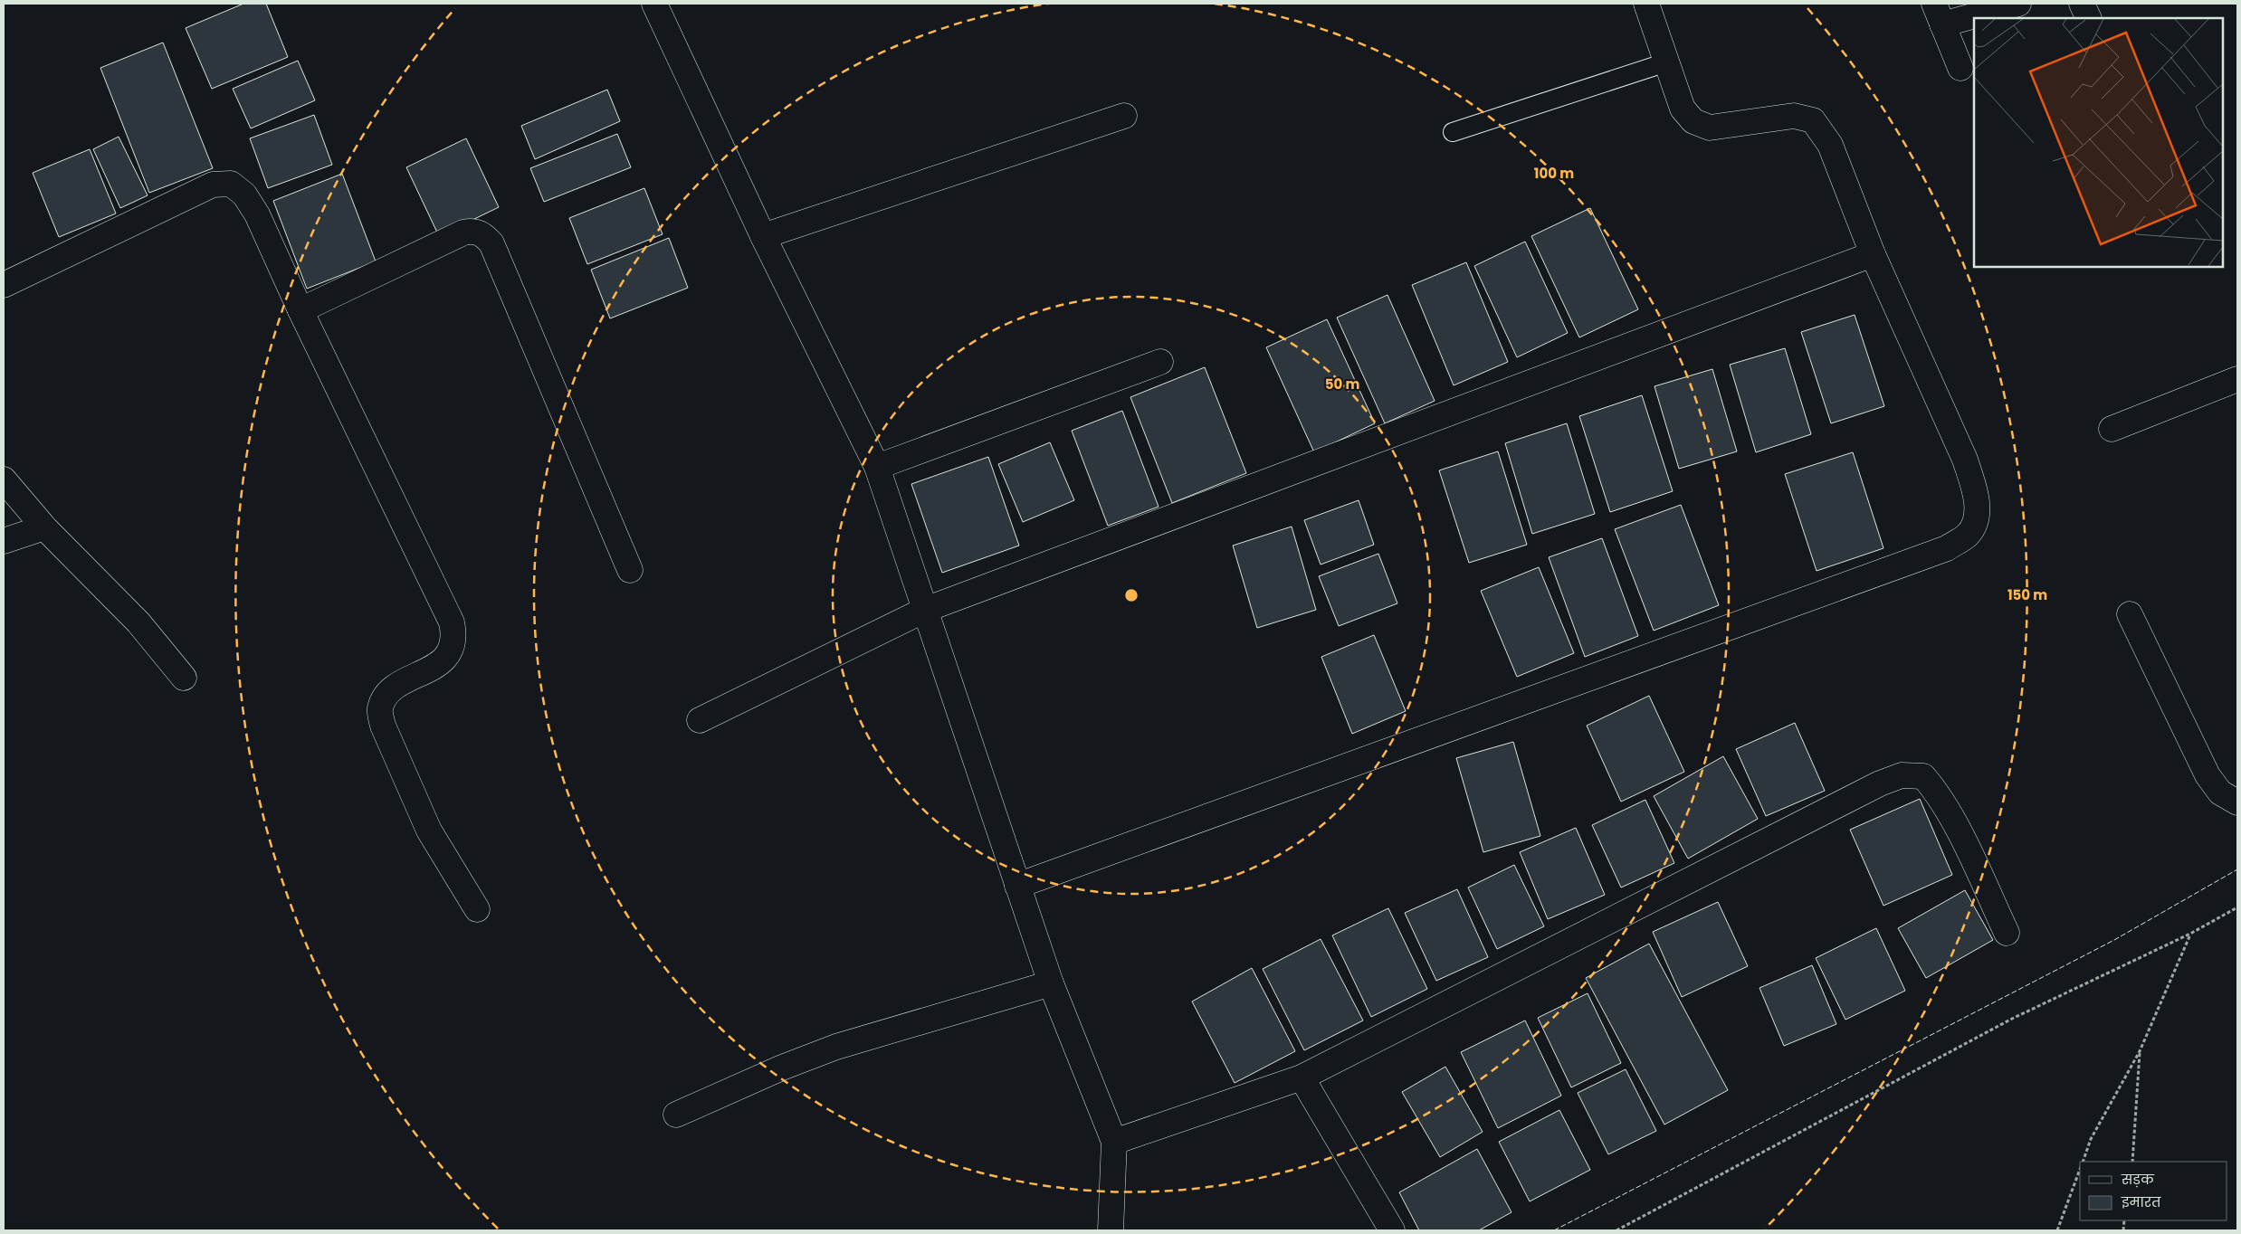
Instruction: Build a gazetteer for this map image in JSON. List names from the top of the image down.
{
  "legend": ["सड़क", "इमारत"],
  "rings": ["100 m", "50 m", "150 m"]
}
